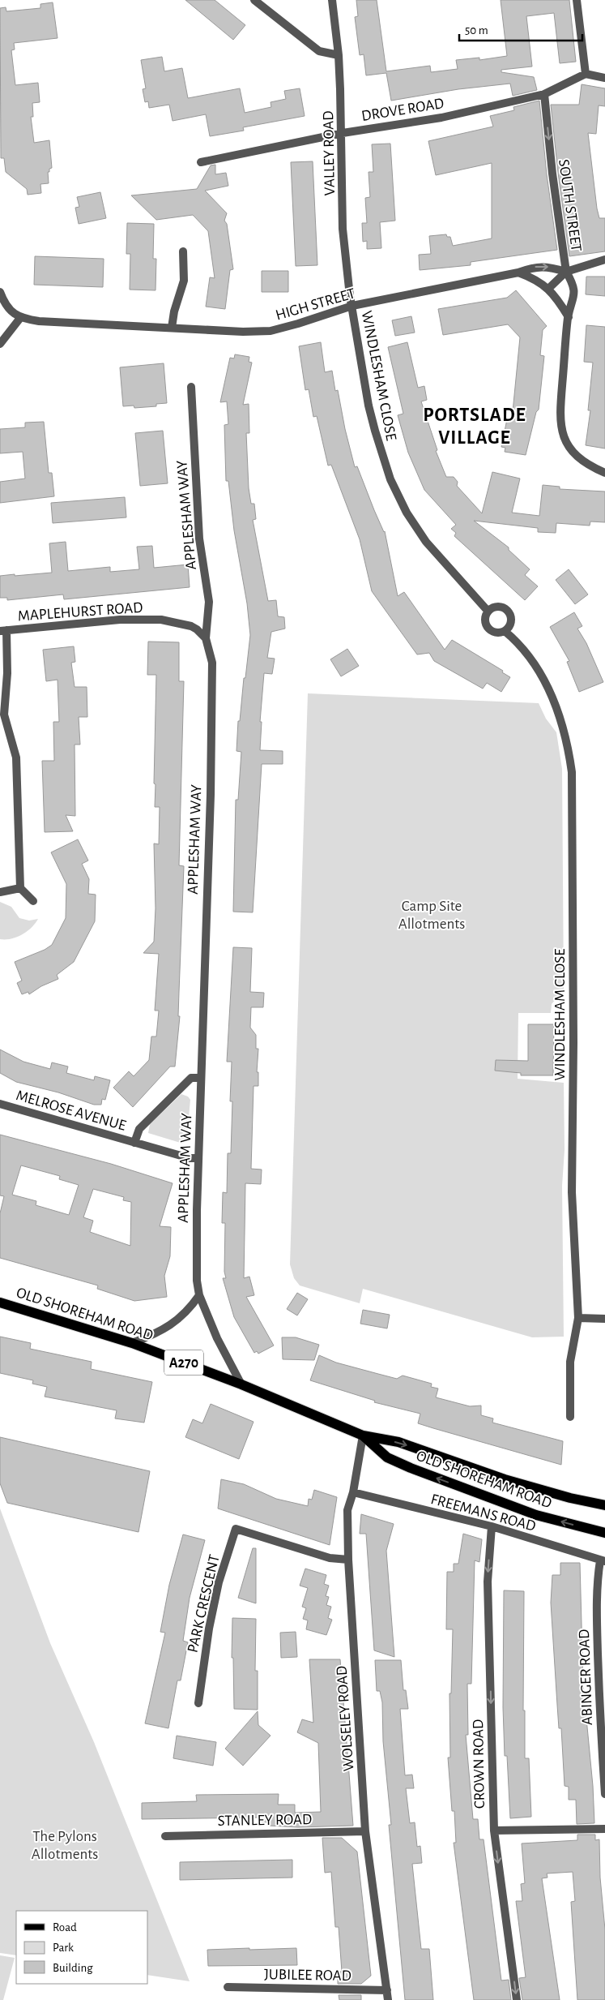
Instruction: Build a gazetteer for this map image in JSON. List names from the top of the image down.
{
  "streets": {
    "main road": ["OLD SHOREHAM ROAD", "A270"],
    "street": [
      "DROVE ROAD",
      "VALLEY ROAD",
      "SOUTH STREET",
      "HIGH STREET",
      "WINDLESHAM CLOSE",
      "APPLESHAM WAY",
      "MAPLEHURST ROAD",
      "MELROSE AVENUE",
      "FREEMANS ROAD",
      "PARK CRESCENT",
      "ABINGER ROAD",
      "WOLSELEY ROAD",
      "CROWN ROAD",
      "STANLEY ROAD",
      "JUBILEE ROAD"
    ]
  },
  "crossings": [
    ["DROVE ROAD", "VALLEY ROAD"],
    ["DROVE ROAD", "SOUTH STREET"],
    ["VALLEY ROAD", "HIGH STREET"],
    ["VALLEY ROAD", "WINDLESHAM CLOSE"],
    ["SOUTH STREET", "HIGH STREET"],
    ["HIGH STREET", "WINDLESHAM CLOSE"],
    ["APPLESHAM WAY", "MAPLEHURST ROAD"],
    ["APPLESHAM WAY", "MELROSE AVENUE"],
    ["APPLESHAM WAY", "OLD SHOREHAM ROAD"],
    ["OLD SHOREHAM ROAD", "WOLSELEY ROAD"],
    ["FREEMANS ROAD", "ABINGER ROAD"],
    ["FREEMANS ROAD", "WOLSELEY ROAD"],
    ["FREEMANS ROAD", "CROWN ROAD"],
    ["PARK CRESCENT", "WOLSELEY ROAD"],
    ["WOLSELEY ROAD", "STANLEY ROAD"],
    ["WOLSELEY ROAD", "JUBILEE ROAD"]
  ],
  "one_way": ["SOUTH STREET", "CROWN ROAD"],
  "districts": ["PORTSLADE VILLAGE"],
  "parks": ["Camp Site Allotments", "The Pylons Allotments"],
  "legend": ["Road", "Park", "Building"],
  "scale_bar": "50 m"
}
